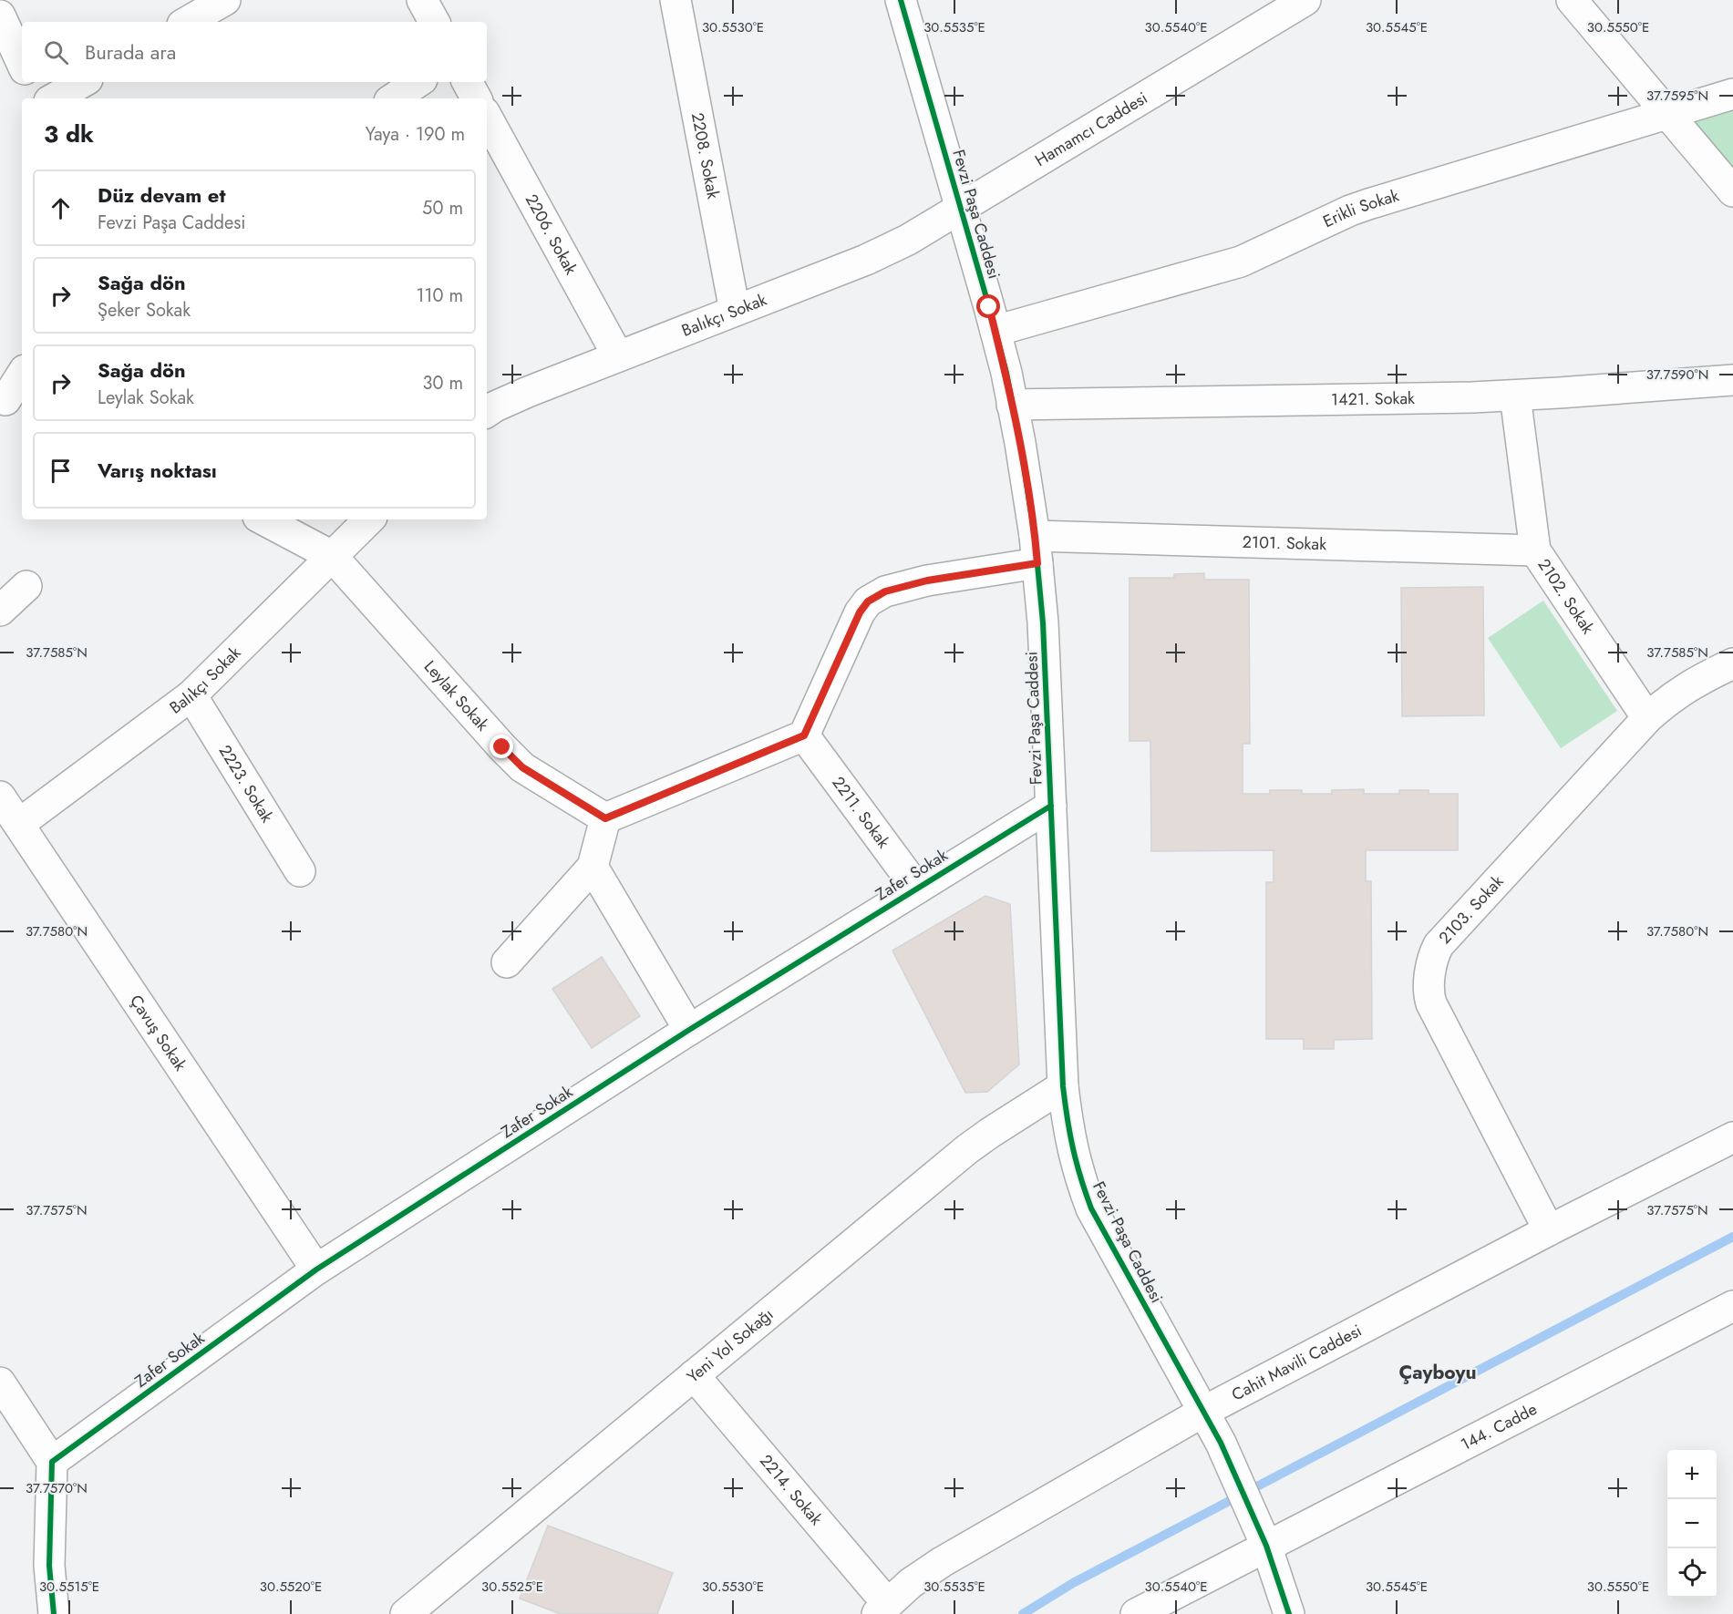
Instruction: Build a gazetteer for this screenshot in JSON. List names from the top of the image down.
{
  "streets": {
    "street": [
      "Hamamcı Caddesi",
      "2208. Sokak",
      "Erikli Sokak",
      "Fevzi Paşa Caddesi",
      "2206. Sokak",
      "Balıkçı Sokak",
      "1421. Sokak",
      "2101. Sokak",
      "2102. Sokak",
      "Leylak Sokak",
      "2223. Sokak",
      "2211. Sokak",
      "Zafer Sokak",
      "2103. Sokak",
      "Çavuş Sokak",
      "Yeni Yol Sokağı",
      "Cahit Mavili Caddesi",
      "144. Cadde",
      "2214. Sokak"
    ]
  },
  "crossings": [
    ["Hamamcı Caddesi", "Fevzi Paşa Caddesi"],
    ["Hamamcı Caddesi", "Balıkçı Sokak"],
    ["2208. Sokak", "Balıkçı Sokak"],
    ["Erikli Sokak", "Fevzi Paşa Caddesi"],
    ["Fevzi Paşa Caddesi", "Balıkçı Sokak"],
    ["Fevzi Paşa Caddesi", "1421. Sokak"],
    ["Fevzi Paşa Caddesi", "2101. Sokak"],
    ["Fevzi Paşa Caddesi", "Zafer Sokak"],
    ["Fevzi Paşa Caddesi", "Yeni Yol Sokağı"],
    ["Fevzi Paşa Caddesi", "Cahit Mavili Caddesi"],
    ["Fevzi Paşa Caddesi", "144. Cadde"],
    ["2206. Sokak", "Balıkçı Sokak"],
    ["Balıkçı Sokak", "Leylak Sokak"],
    ["Balıkçı Sokak", "2223. Sokak"],
    ["Balıkçı Sokak", "Çavuş Sokak"],
    ["1421. Sokak", "2102. Sokak"],
    ["2101. Sokak", "2102. Sokak"],
    ["2101. Sokak", "2211. Sokak"],
    ["2102. Sokak", "2103. Sokak"],
    ["2211. Sokak", "Zafer Sokak"],
    ["Zafer Sokak", "Çavuş Sokak"],
    ["2103. Sokak", "Cahit Mavili Caddesi"],
    ["Yeni Yol Sokağı", "2214. Sokak"],
    ["Cahit Mavili Caddesi", "2214. Sokak"]
  ],
  "districts": ["Çayboyu"],
  "page": {
    "search": "Burada ara",
    "heading": ["3 dk", "Yaya · 190 m"],
    "list": [
      ["Düz devam et", "Fevzi Paşa Caddesi", "50 m"],
      ["Sağa dön", "Şeker Sokak", "110 m"],
      ["Sağa dön", "Leylak Sokak", "30 m"],
      "Varış noktası"
    ],
    "map_buttons": ["+", "−"]
  },
  "coordinates": [
    "30.5530°E",
    "30.5535°E",
    "30.5540°E",
    "30.5545°E",
    "30.5550°E",
    "37.7595°N",
    "37.7590°N",
    "37.7585°N",
    "37.7580°N",
    "37.7575°N",
    "37.7570°N",
    "30.5515°E",
    "30.5520°E",
    "30.5525°E"
  ]
}
